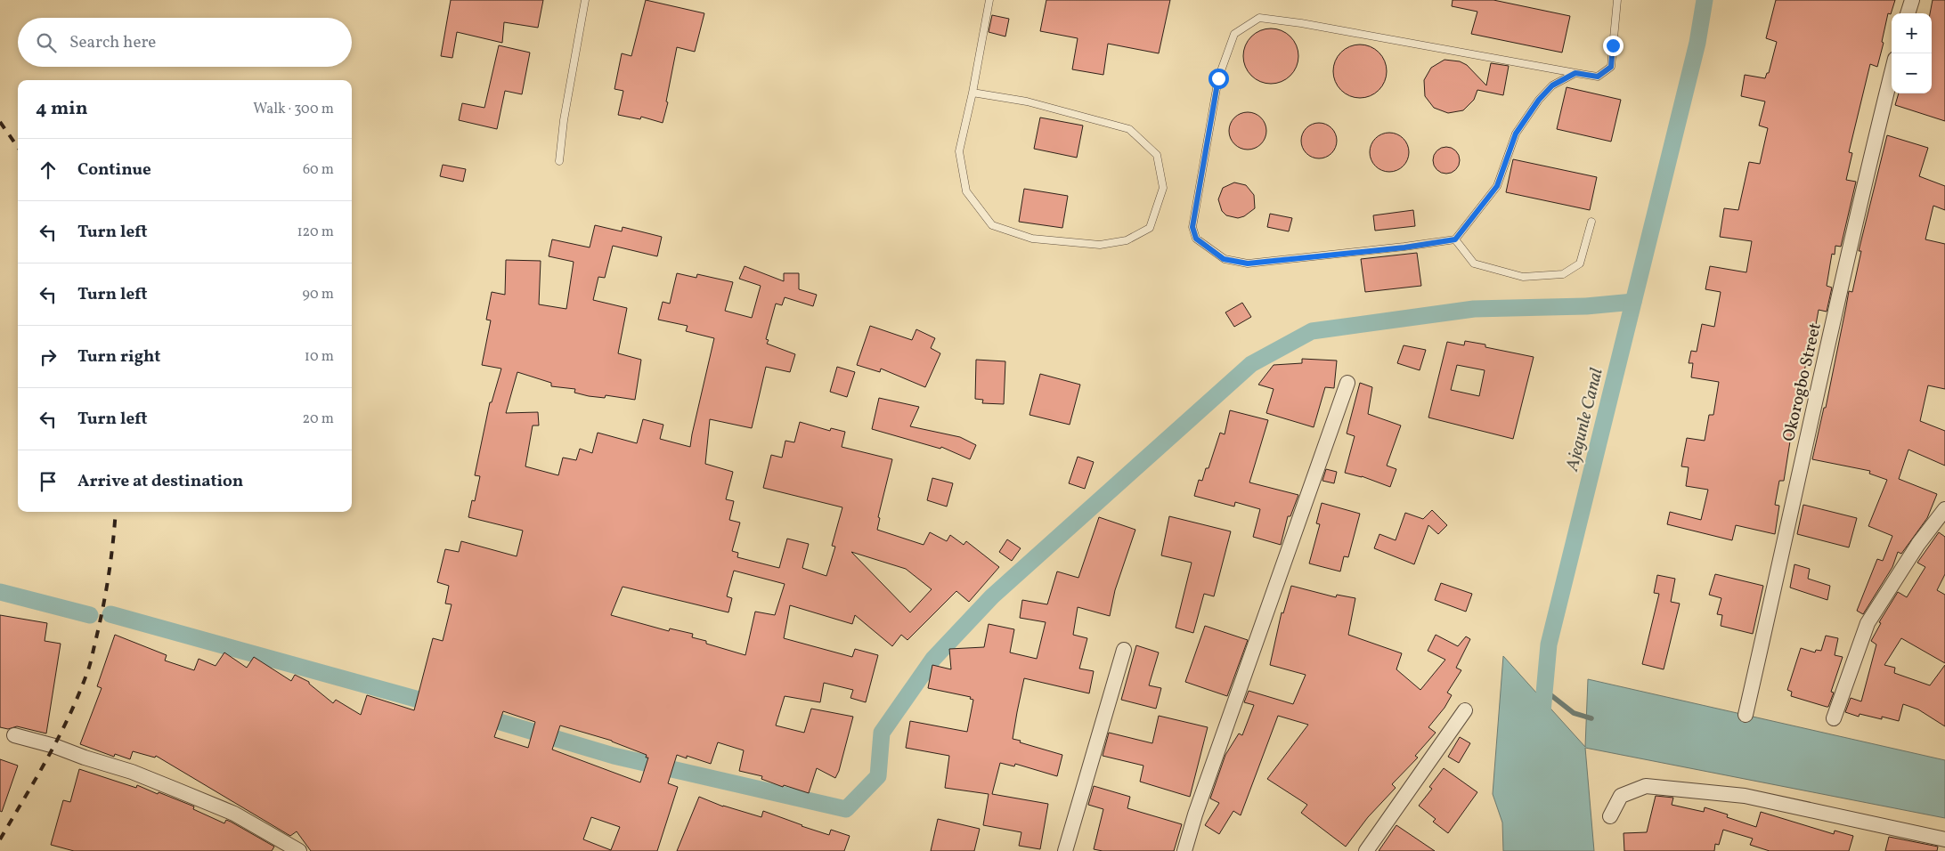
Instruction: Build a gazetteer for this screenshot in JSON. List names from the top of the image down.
{
  "streets": {
    "street": ["Okorogbo Street"]
  },
  "water": ["Ajegunle Canal"],
  "page": {
    "map_buttons": ["+", "−"],
    "search": "Search here",
    "heading": ["4 min", "Walk · 300 m"],
    "list": [
      ["Continue", "60 m"],
      ["Turn left", "120 m"],
      ["Turn left", "90 m"],
      ["Turn right", "10 m"],
      ["Turn left", "20 m"],
      "Arrive at destination"
    ]
  }
}
